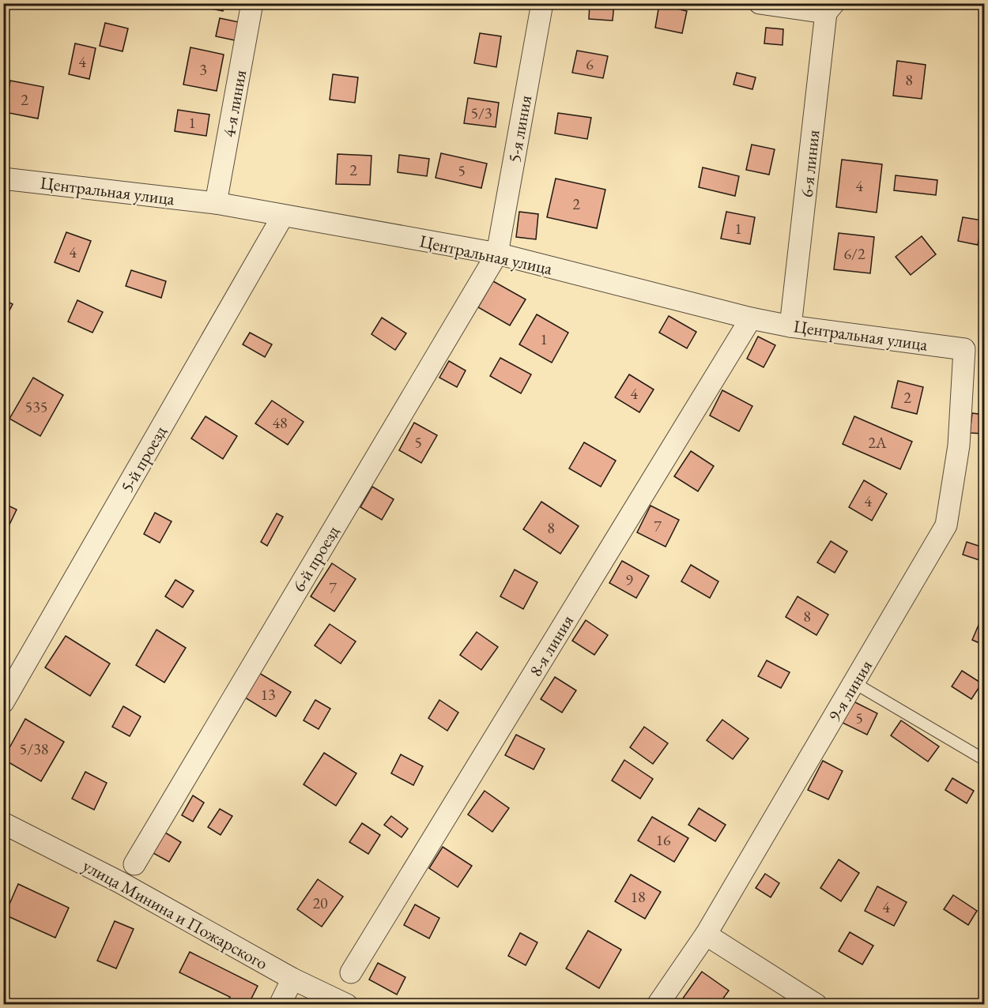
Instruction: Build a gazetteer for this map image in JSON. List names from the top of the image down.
{
  "streets": {
    "street": [
      "4-я линия",
      "5-я линия",
      "6-я линия",
      "Центральная улица",
      "5-й проезд",
      "6-й проезд",
      "8-я линия",
      "9-я линия",
      "улица Минина и Пожарского"
    ]
  },
  "crossings": [
    ["4-я линия", "Центральная улица"],
    ["5-я линия", "Центральная улица"],
    ["5-я линия", "6-й проезд"],
    ["6-я линия", "Центральная улица"],
    ["Центральная улица", "5-й проезд"],
    ["Центральная улица", "6-й проезд"],
    ["Центральная улица", "8-я линия"],
    ["Центральная улица", "9-я линия"]
  ],
  "house_numbers": [
    "4",
    "6",
    "3",
    "8",
    "2",
    "5/3",
    "1",
    "2",
    "5",
    "4",
    "2",
    "1",
    "4",
    "6/2",
    "1",
    "4",
    "2",
    "535",
    "48",
    "5",
    "2А",
    "4",
    "7",
    "8",
    "9",
    "7",
    "8",
    "13",
    "5",
    "5/38",
    "16",
    "18",
    "20",
    "4"
  ]
}
